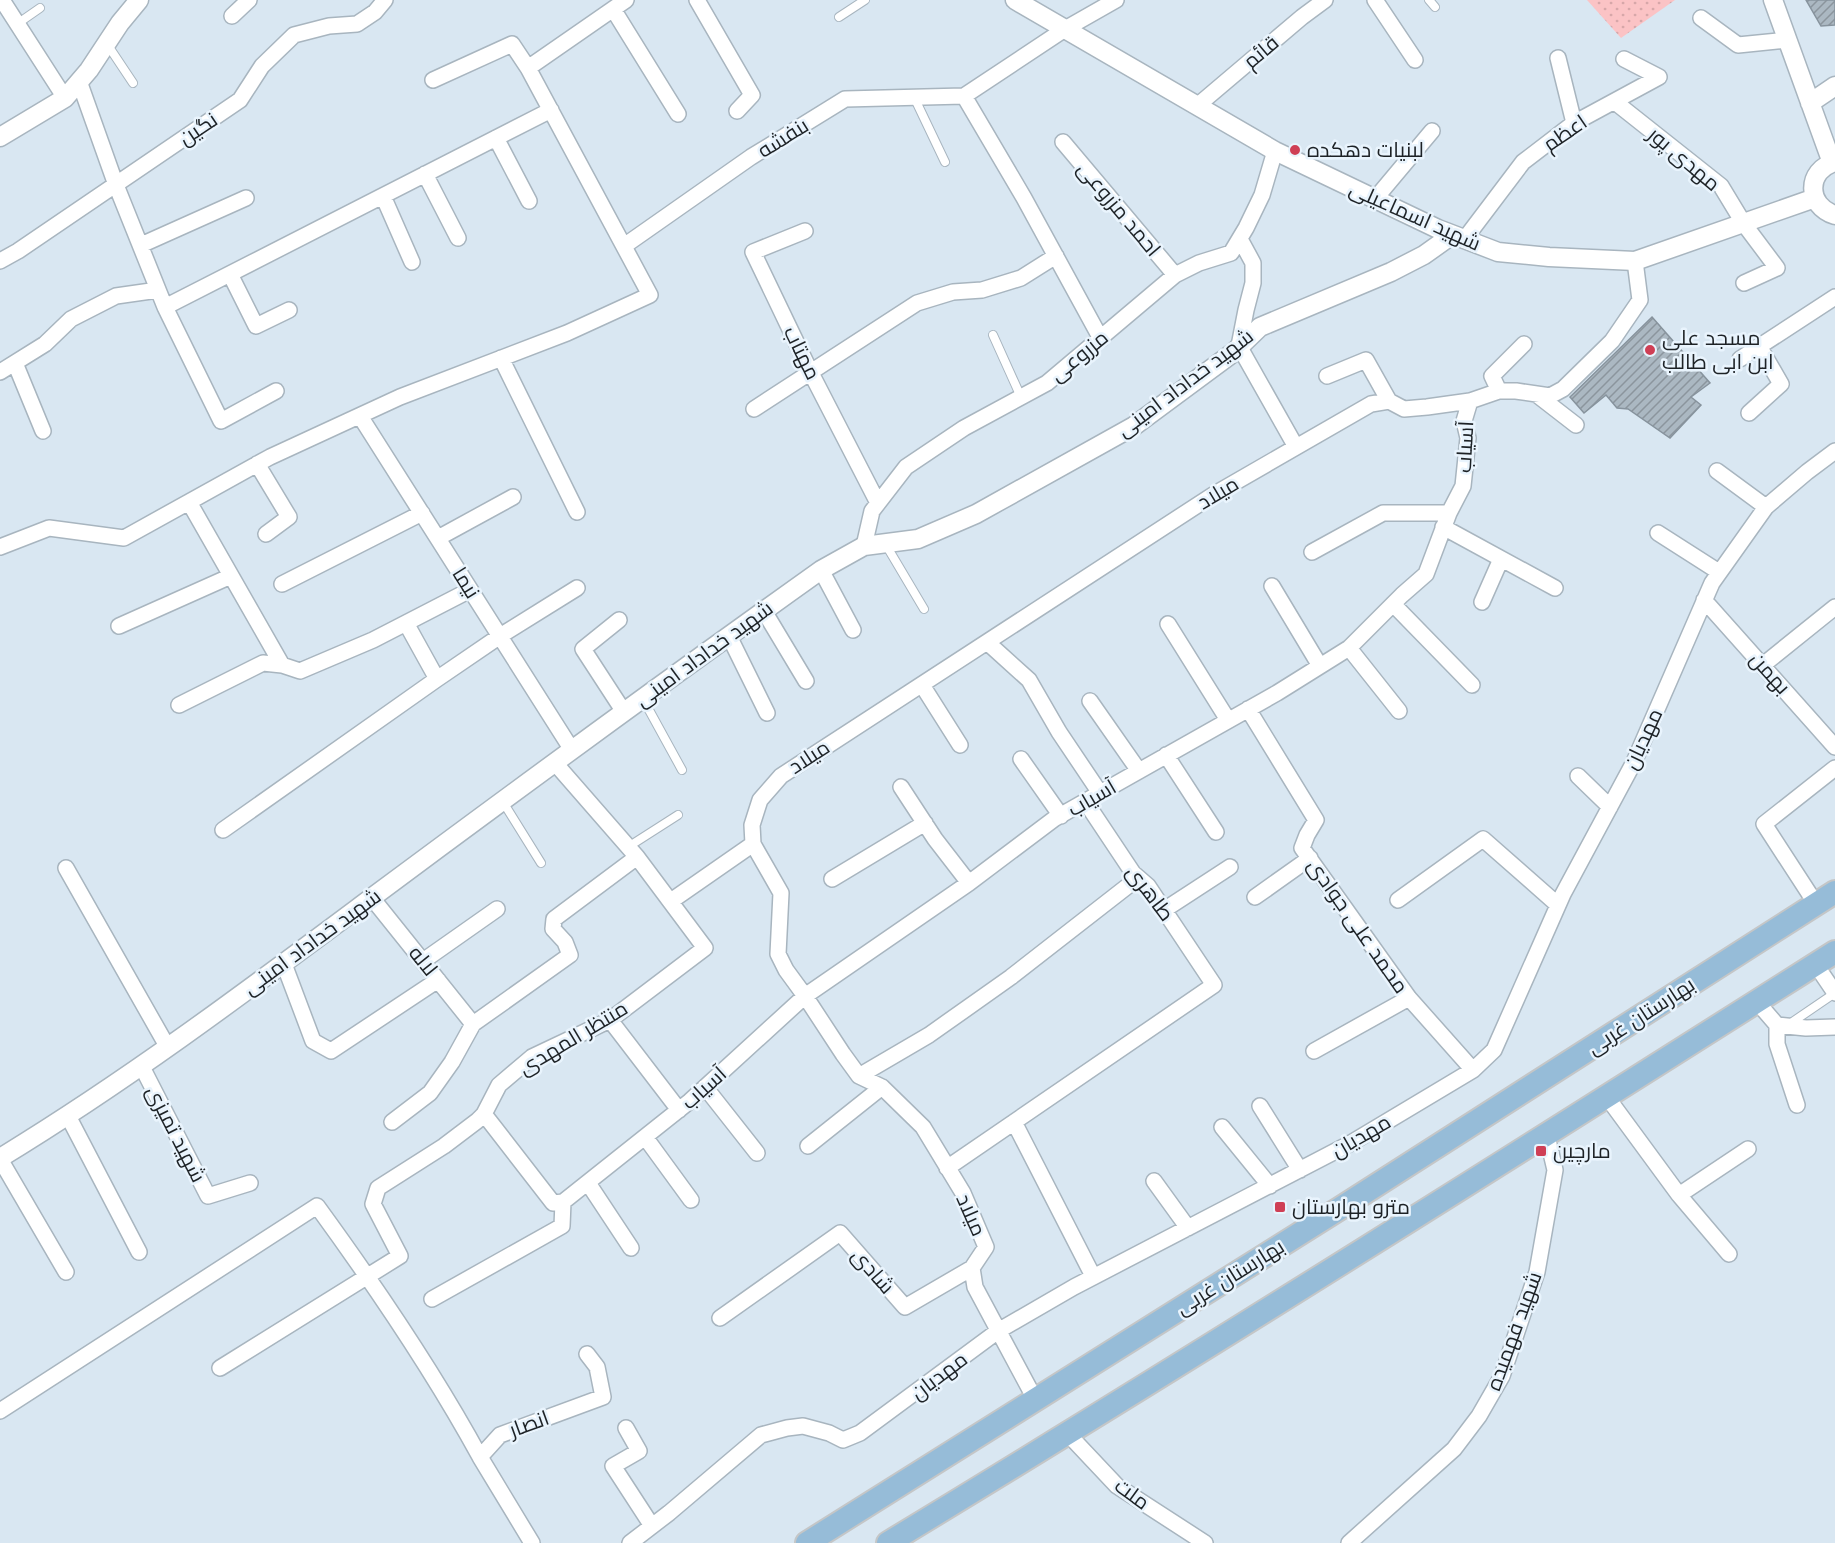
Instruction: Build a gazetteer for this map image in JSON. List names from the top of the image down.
{
  "streets": {
    "main road": ["بهارستان غربی"],
    "street": [
      "قائم",
      "نگین",
      "اعظم",
      "بنفشه",
      "مهدی پور",
      "احمد مزروعی",
      "شهید اسماعیلی",
      "مهتاب",
      "مزروعی",
      "شهید خداداد امینی",
      "آسیاب",
      "میلاد",
      "نیما",
      "بهمن",
      "مهدیان",
      "طاهری",
      "محمد علی جوادی",
      "لاله",
      "منتظر المهدی",
      "شهید تمیزی",
      "شادی",
      "شهید فهمیده",
      "انصار",
      "ملت"
    ]
  },
  "crossings": [
    ["قائم", "شهید اسماعیلی"],
    ["اعظم", "مهدی پور"],
    ["اعظم", "شهید اسماعیلی"],
    ["اعظم", "شهید خداداد امینی"],
    ["مهدی پور", "شهید اسماعیلی"],
    ["احمد مزروعی", "مزروعی"],
    ["شهید اسماعیلی", "مزروعی"],
    ["شهید اسماعیلی", "شهید خداداد امینی"],
    ["شهید اسماعیلی", "آسیاب"],
    ["مهتاب", "مزروعی"],
    ["مزروعی", "شهید خداداد امینی"],
    ["شهید خداداد امینی", "نیما"],
    ["شهید خداداد امینی", "لاله"],
    ["شهید خداداد امینی", "منتظر المهدی"],
    ["شهید خداداد امینی", "شهید تمیزی"],
    ["آسیاب", "میلاد"],
    ["آسیاب", "طاهری"],
    ["آسیاب", "محمد علی جوادی"],
    ["میلاد", "مهدیان"],
    ["میلاد", "بهارستان غربی"],
    ["میلاد", "شادی"],
    ["بهمن", "مهدیان"],
    ["مهدیان", "محمد علی جوادی"]
  ],
  "places": {
    "other": ["لبنیات دهکده", "مسجد علی ابن ابی طالب"],
    "transit": ["مارچین", "مترو بهارستان"]
  }
}
